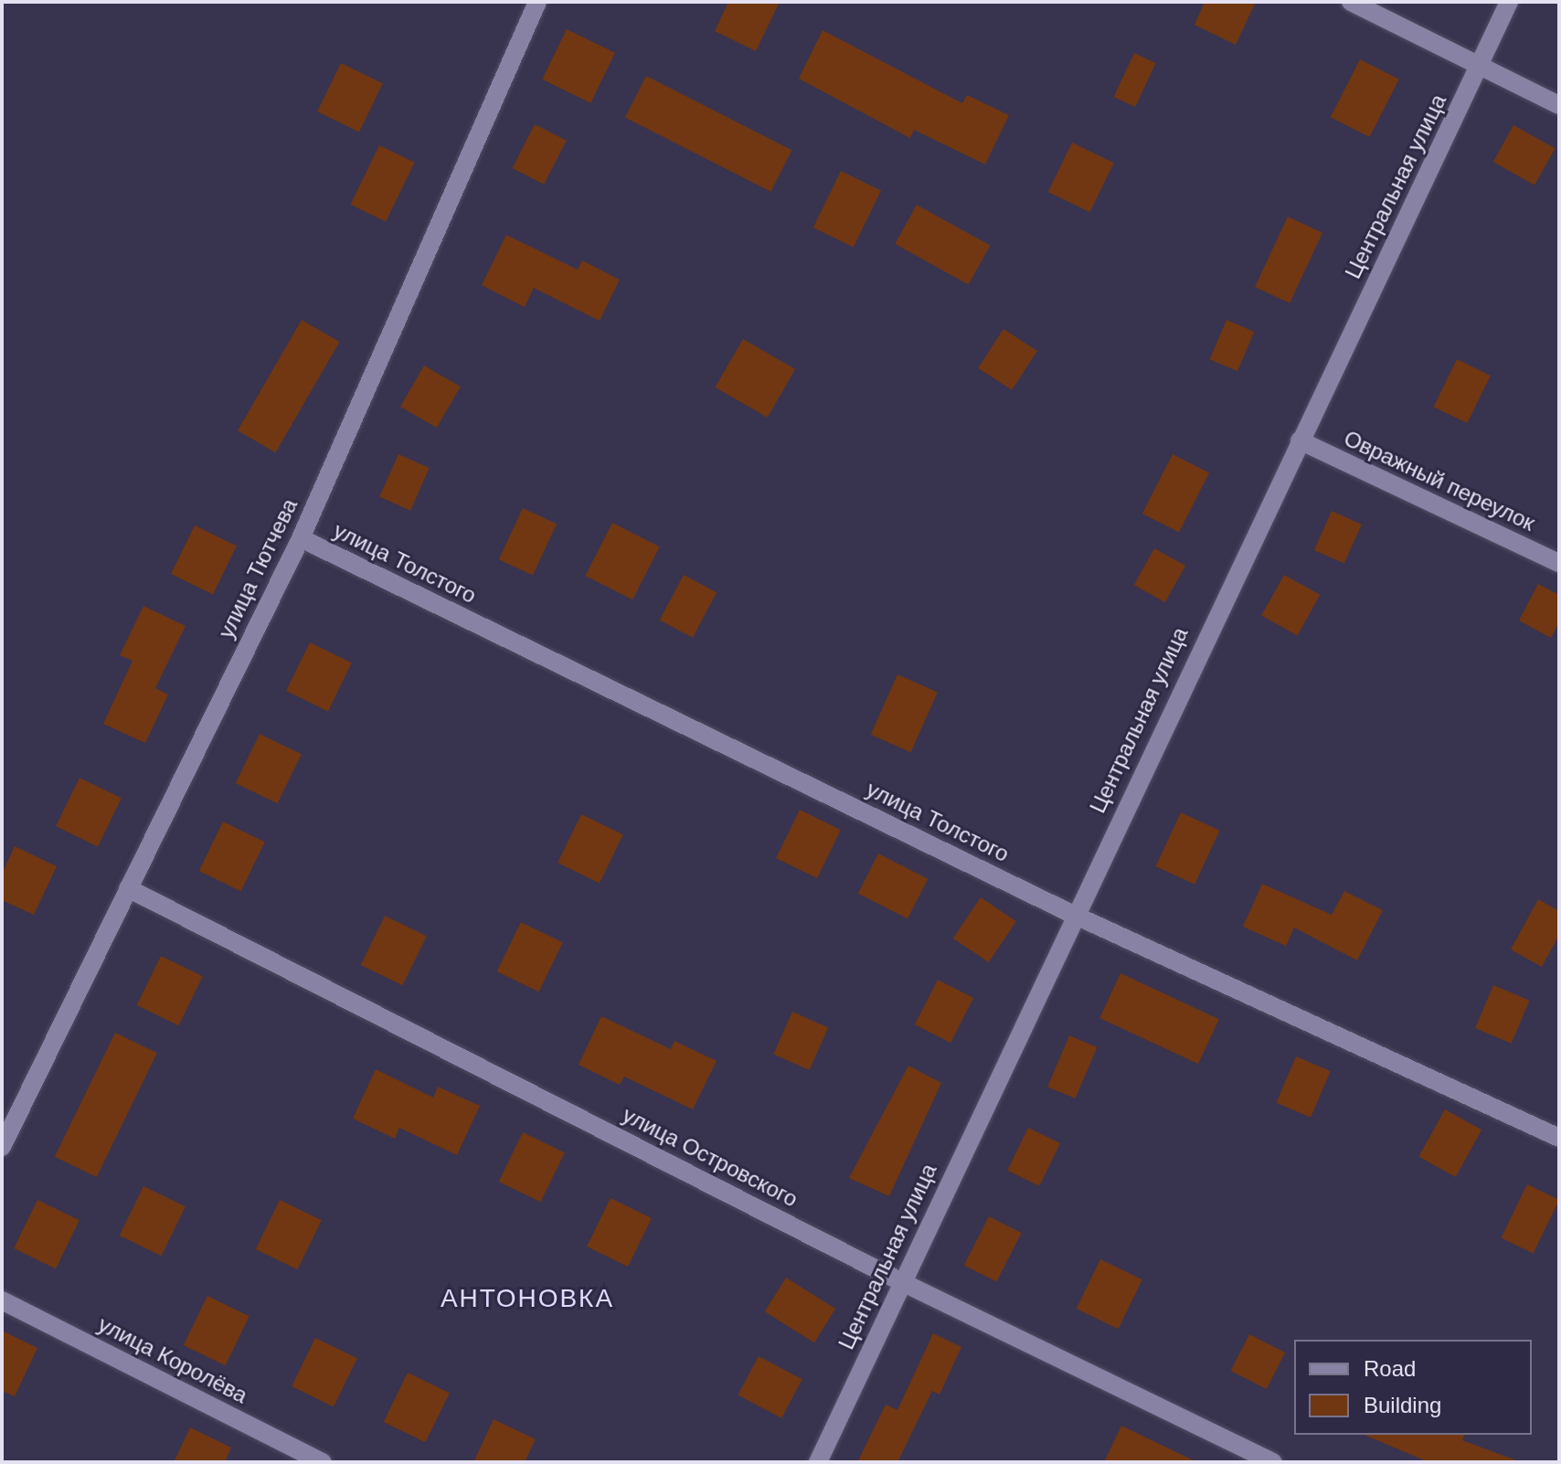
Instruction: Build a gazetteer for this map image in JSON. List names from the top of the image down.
{
  "streets": {
    "street": [
      "Центральная улица",
      "Овражный переулок",
      "улица Толстого",
      "улица Тютчева",
      "улица Островского",
      "улица Королёва"
    ]
  },
  "crossings": [
    ["Центральная улица", "Овражный переулок"],
    ["Центральная улица", "улица Толстого"],
    ["Центральная улица", "улица Островского"],
    ["улица Толстого", "улица Тютчева"],
    ["улица Тютчева", "улица Островского"]
  ],
  "districts": ["АНТОНОВКА"],
  "legend": ["Road", "Building"]
}
